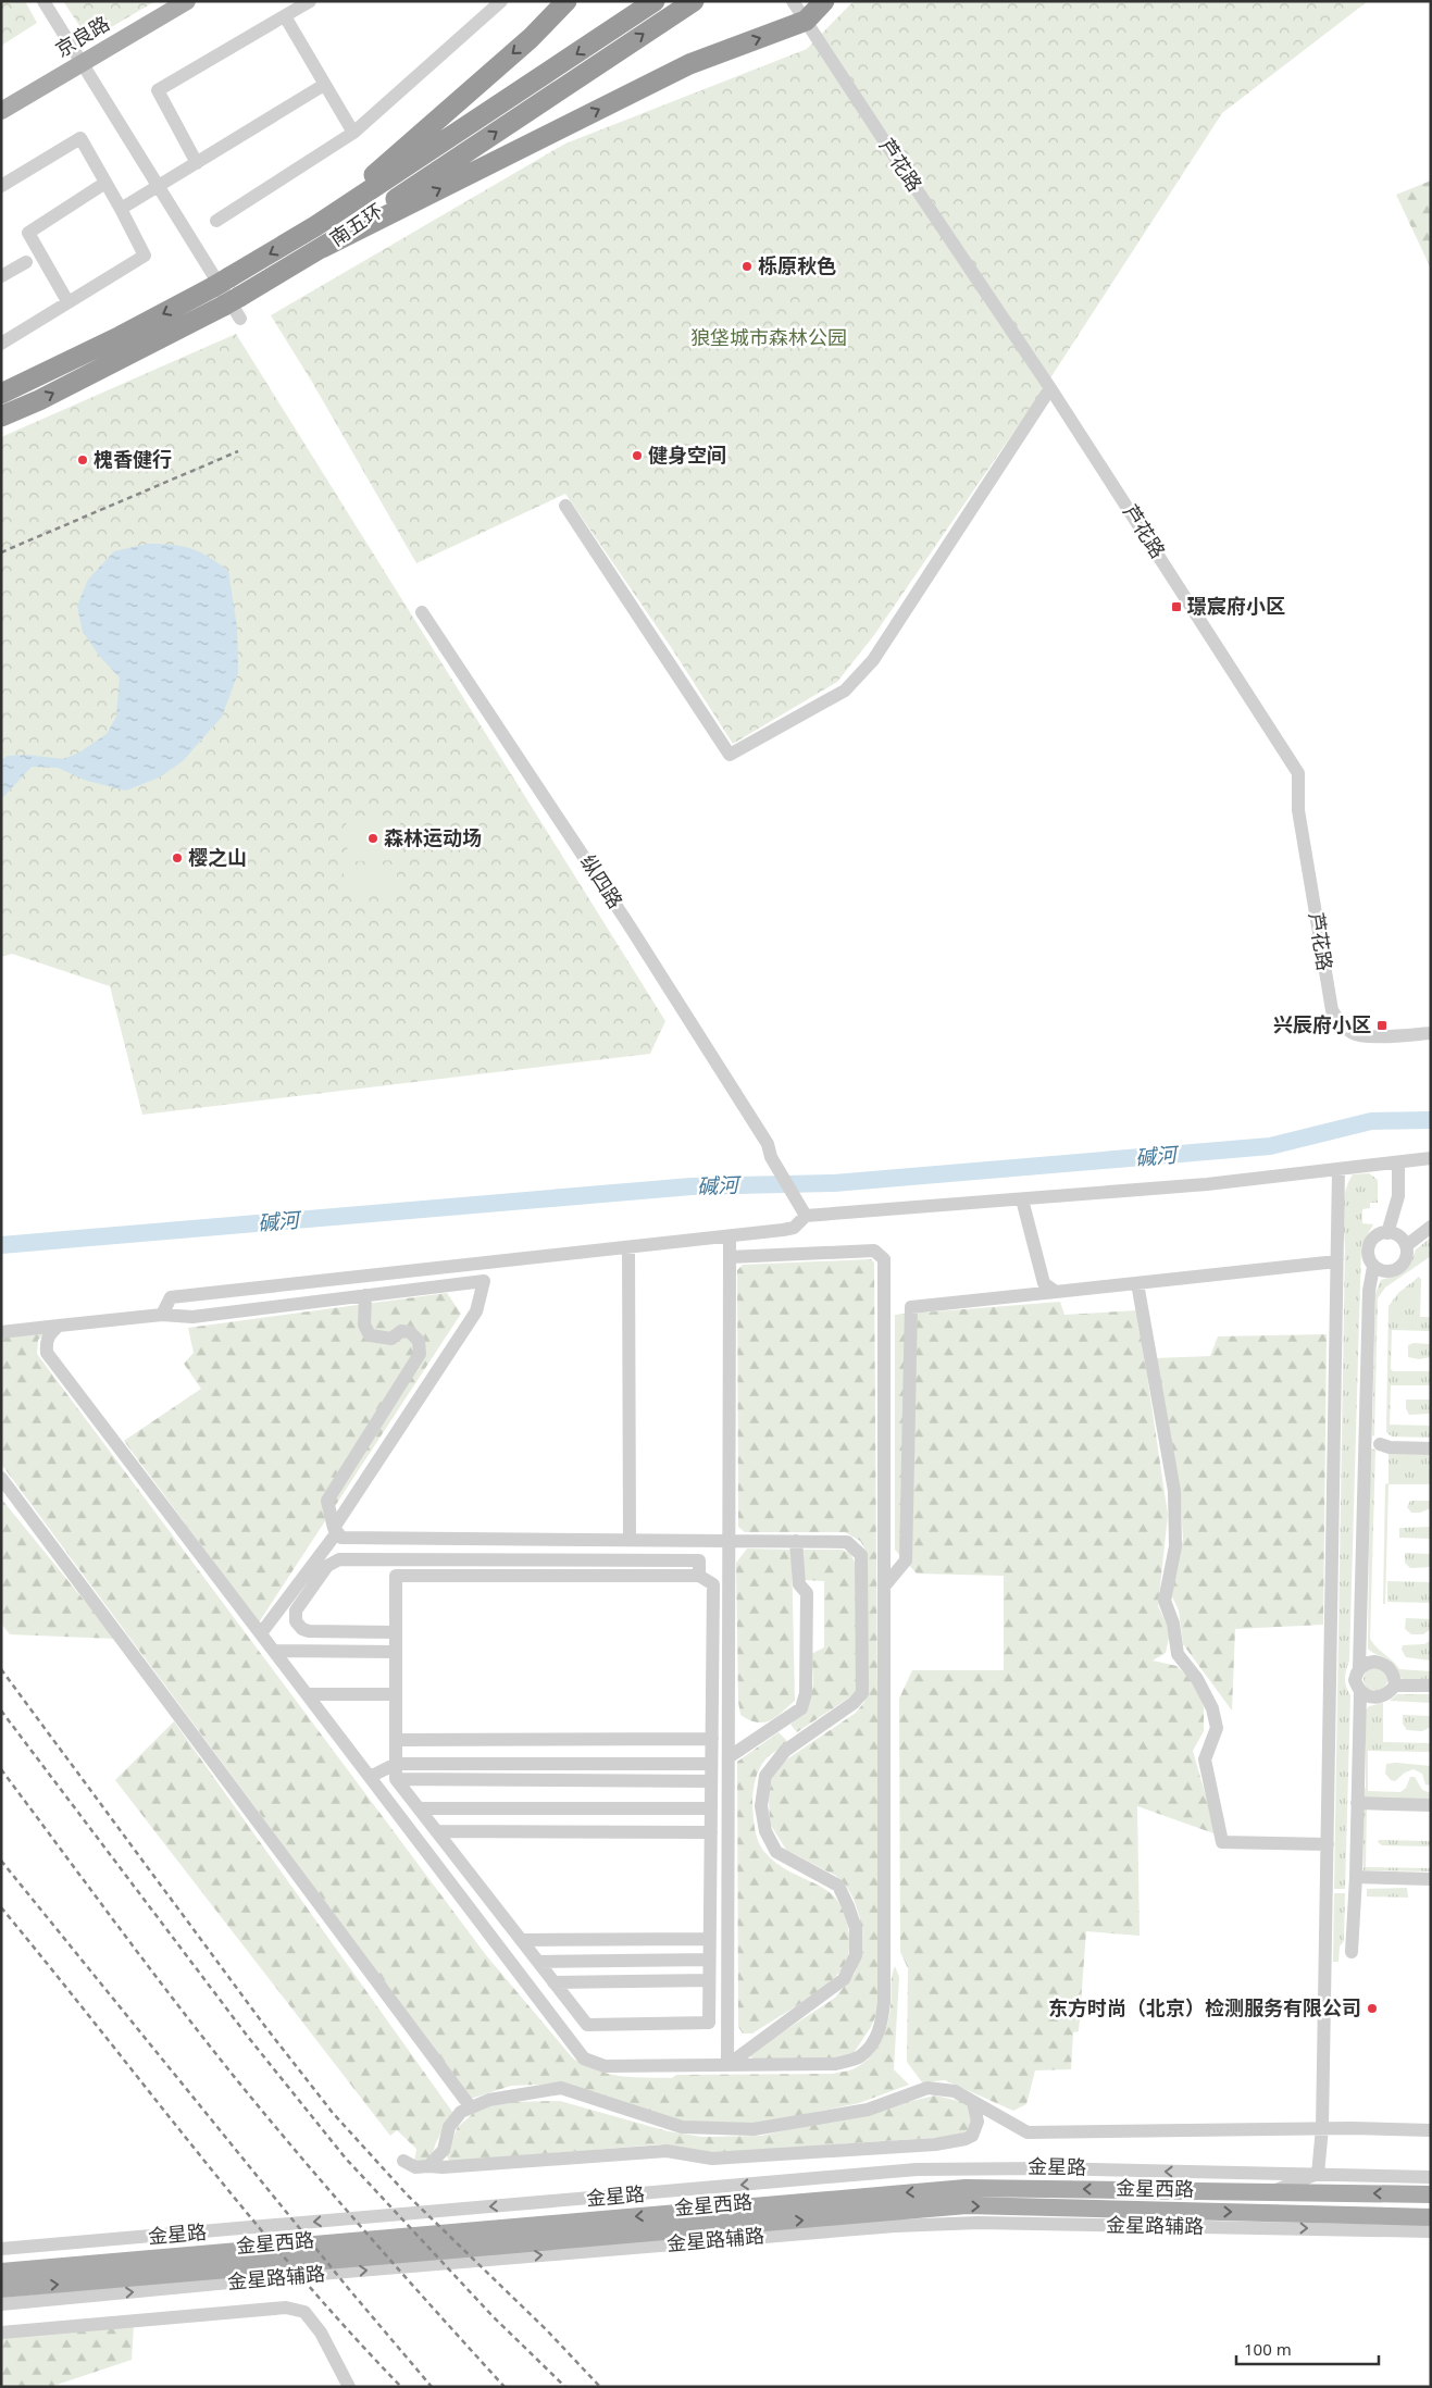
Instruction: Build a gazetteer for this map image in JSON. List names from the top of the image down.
{
  "streets": {
    "highway": ["南五环"],
    "main road": ["京良路", "金星路", "金星西路"],
    "street": ["芦花路", "纵四路", "金星路辅路"]
  },
  "one_way": ["金星路", "金星西路"],
  "water": ["碱河"],
  "parks": ["狼垡城市森林公园"],
  "places": {
    "other": [
      "栎原秋色",
      "健身空间",
      "槐香健行",
      "森林运动场",
      "樱之山",
      "东方时尚（北京）检测服务有限公司"
    ],
    "transit": ["璟宸府小区", "兴辰府小区"]
  },
  "scale_bar": "100 m"
}
